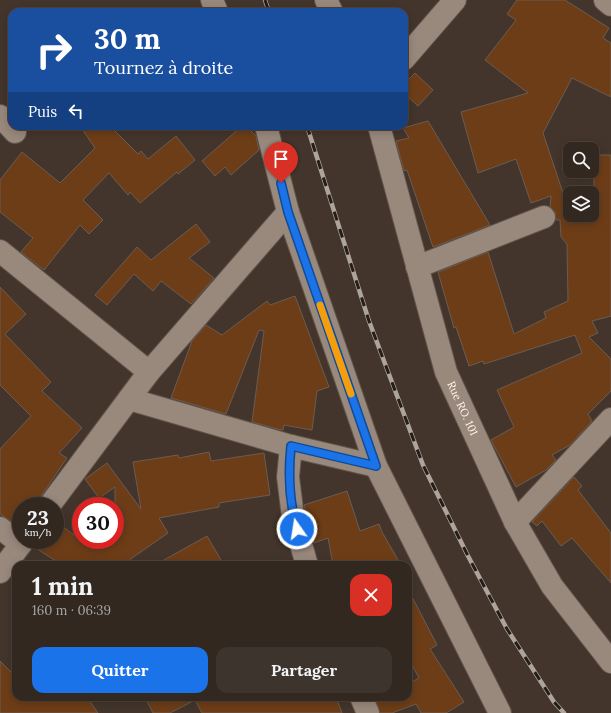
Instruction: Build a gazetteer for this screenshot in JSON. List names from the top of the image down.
{
  "streets": {
    "street": ["Rue RO. 101"]
  },
  "page": {
    "turn": ["30 m", "Tournez à droite"],
    "then": "Puis",
    "speed": "23 km/h",
    "limit": "30",
    "heading": ["1 min", "160 m · 06:39"],
    "buttons": ["Quitter", "Partager"]
  }
}
